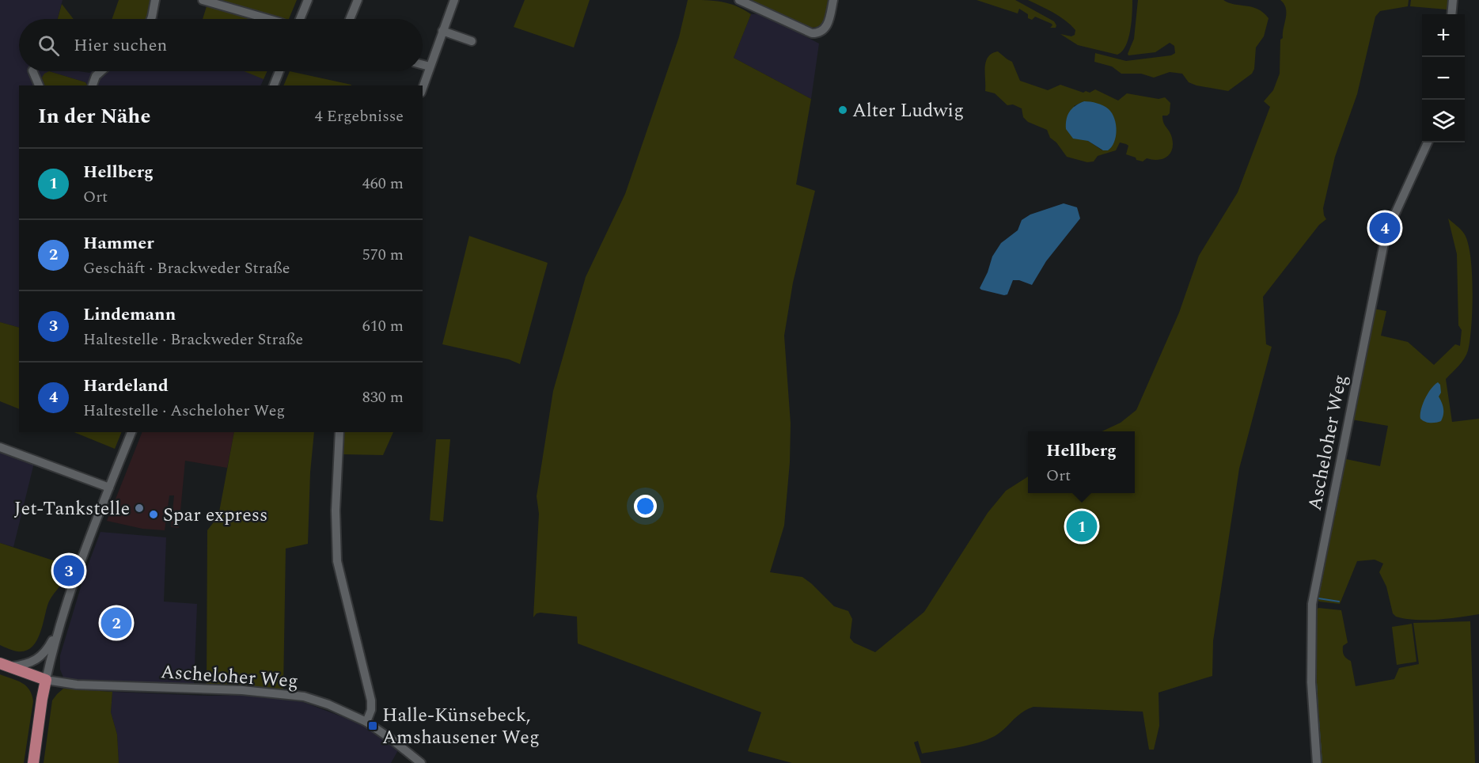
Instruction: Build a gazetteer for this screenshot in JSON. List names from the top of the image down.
{
  "streets": {
    "street": ["Ascheloher Weg"]
  },
  "places": {
    "other": ["Alter Ludwig", "Jet-Tankstelle", "Spar express"],
    "transit": ["Halle-Künsebeck, Amshausener Weg"]
  },
  "page": {
    "map_buttons": ["+", "−"],
    "search": "Hier suchen",
    "heading": ["In der Nähe", "4 Ergebnisse"],
    "list": [
      {
        "mark": "1",
        "name": "Hellberg",
        "note": "Ort",
        "value": "460 m"
      },
      {
        "mark": "2",
        "name": "Hammer",
        "note": "Geschäft · Brackweder Straße",
        "value": "570 m"
      },
      {
        "mark": "3",
        "name": "Lindemann",
        "note": "Haltestelle · Brackweder Straße",
        "value": "610 m"
      },
      {
        "mark": "4",
        "name": "Hardeland",
        "note": "Haltestelle · Ascheloher Weg",
        "value": "830 m"
      }
    ],
    "pins": [
      "4",
      "1",
      "3",
      "2"
    ],
    "popup": ["Hellberg", "Ort"]
  }
}
